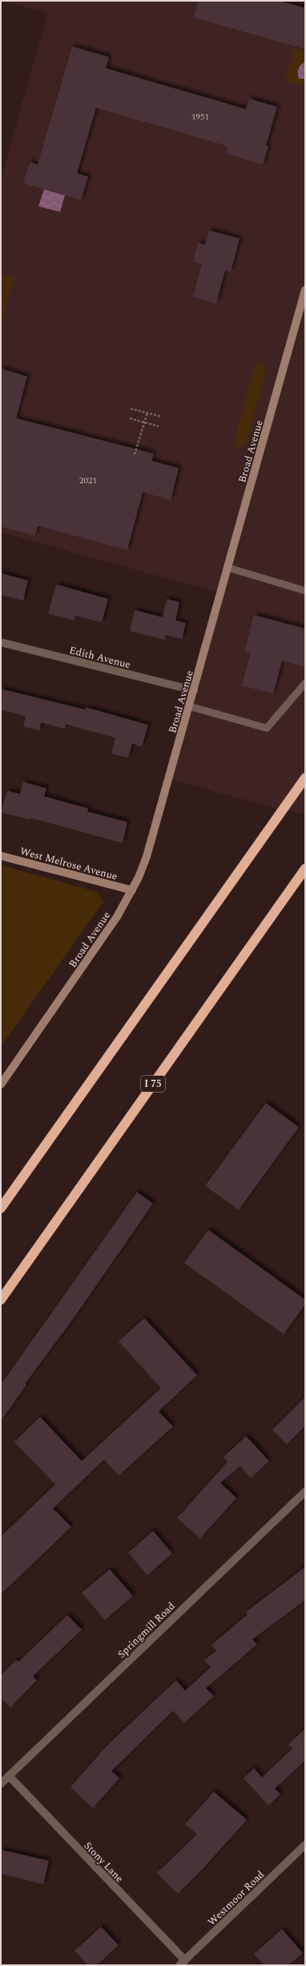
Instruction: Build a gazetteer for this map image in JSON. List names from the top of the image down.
{
  "streets": {
    "highway": ["I 75"],
    "main road": ["Broad Avenue", "West Melrose Avenue"],
    "street": [
      "Edith Avenue",
      "Springmill Road",
      "Stony Lane",
      "Westmoor Road"
    ]
  },
  "crossings": [
    ["Broad Avenue", "Edith Avenue"],
    ["Broad Avenue", "West Melrose Avenue"],
    ["Springmill Road", "Stony Lane"],
    ["Stony Lane", "Westmoor Road"]
  ],
  "house_numbers": ["1951", "2021"]
}
